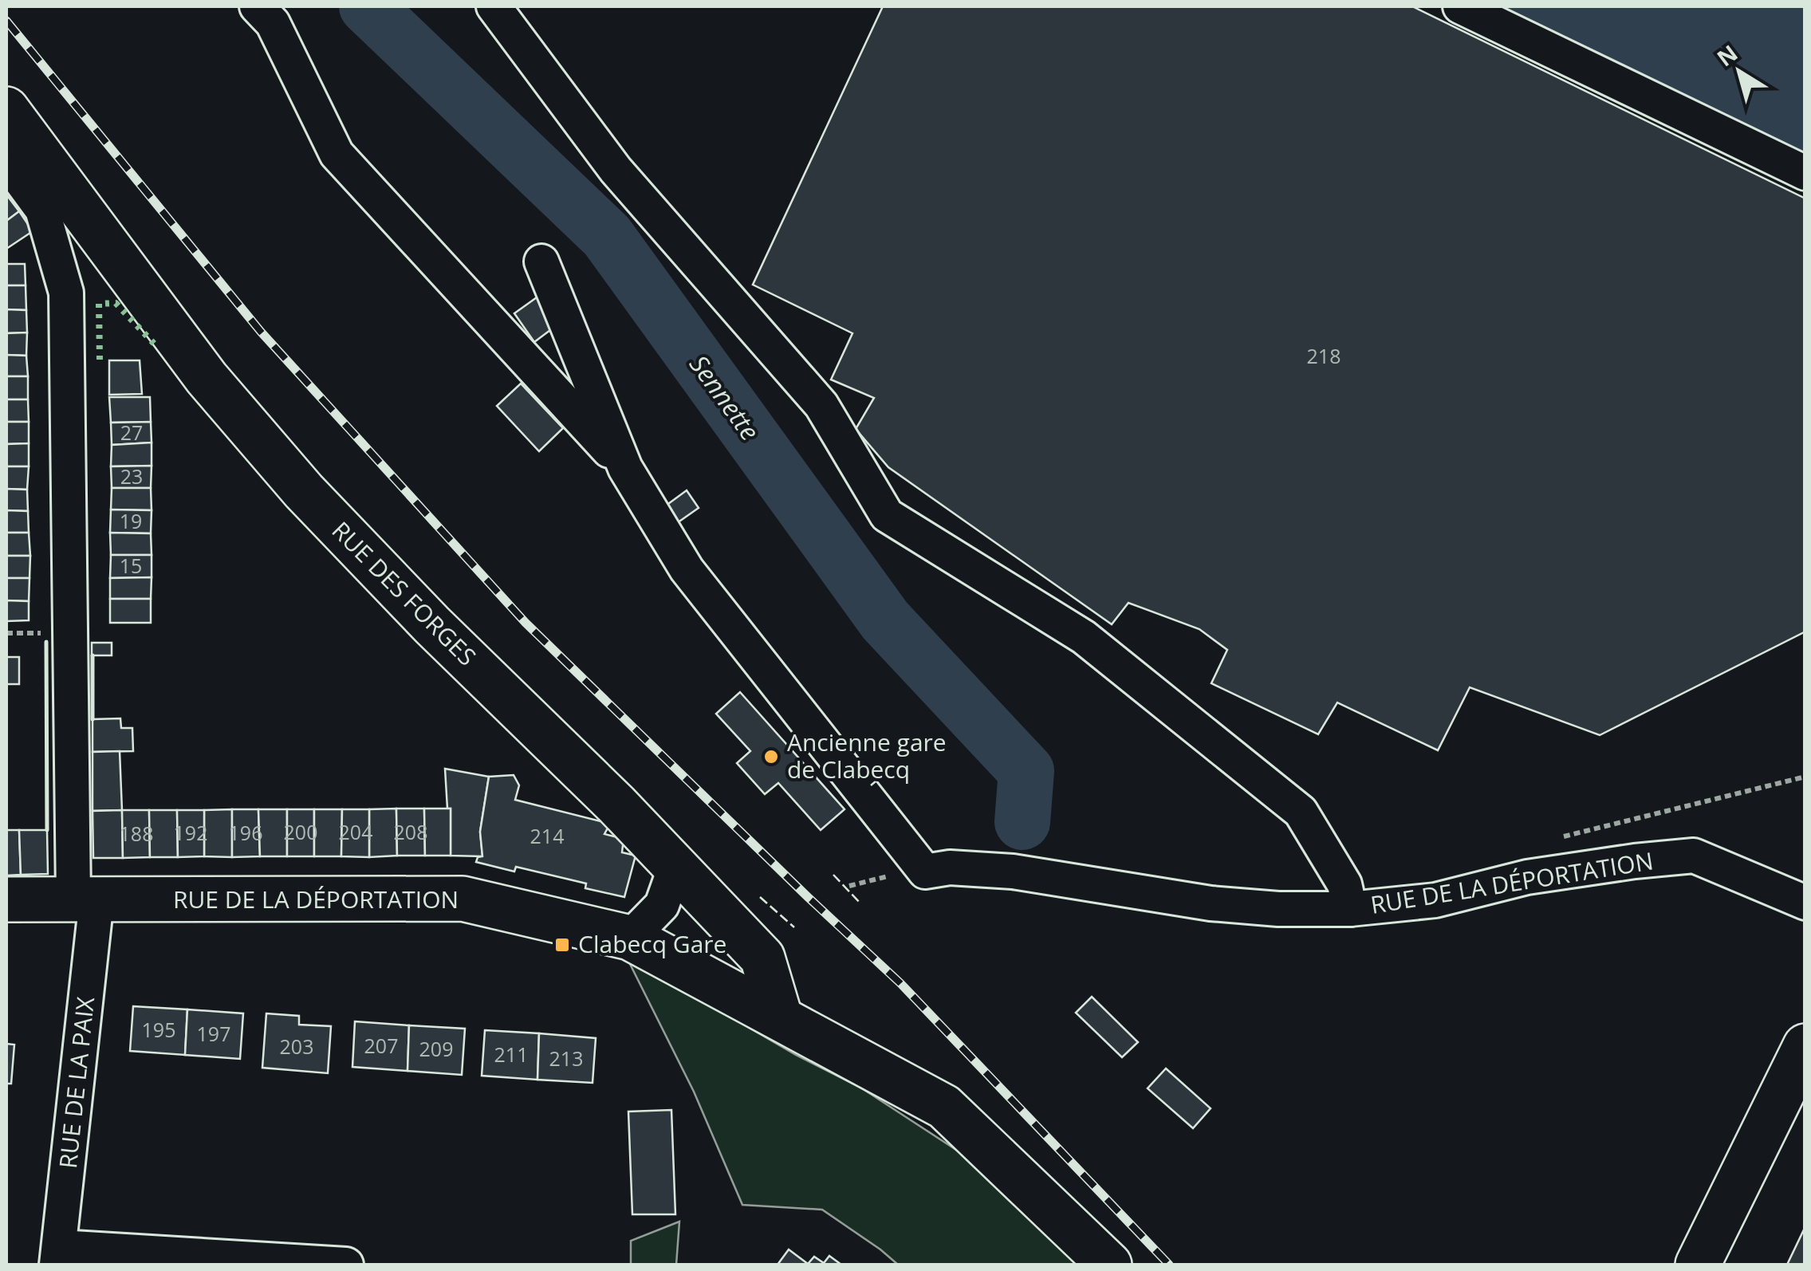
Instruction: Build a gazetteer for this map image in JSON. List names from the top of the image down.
{
  "streets": {
    "main road": ["RUE DES FORGES", "RUE DE LA DÉPORTATION"],
    "street": ["RUE DE LA PAIX"]
  },
  "crossings": [
    ["RUE DES FORGES", "RUE DE LA DÉPORTATION"],
    ["RUE DE LA DÉPORTATION", "RUE DE LA PAIX"]
  ],
  "water": ["Sennette"],
  "places": {
    "other": ["Ancienne gare de Clabecq"],
    "transit": ["Clabecq Gare"]
  },
  "house_numbers": [
    "218",
    "27",
    "23",
    "19",
    "15",
    "200",
    "204",
    "208",
    "192",
    "196",
    "188",
    "214",
    "195",
    "197",
    "207",
    "203",
    "209",
    "211",
    "213"
  ],
  "north": "top left"
}
